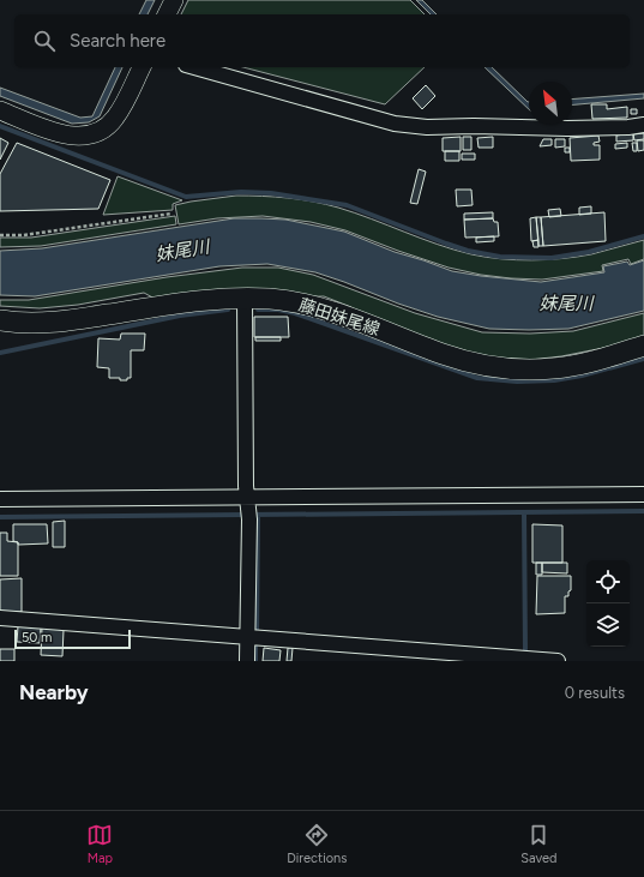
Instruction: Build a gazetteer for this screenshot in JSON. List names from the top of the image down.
{
  "streets": {
    "main road": ["藤田妹尾線"]
  },
  "water": ["妹尾川"],
  "scale_bar": "50 m",
  "north": "top left",
  "page": {
    "search": "Search here",
    "scale": "50 m",
    "heading": ["Nearby", "0 results"],
    "nav": ["Map", "Directions", "Saved"]
  }
}
